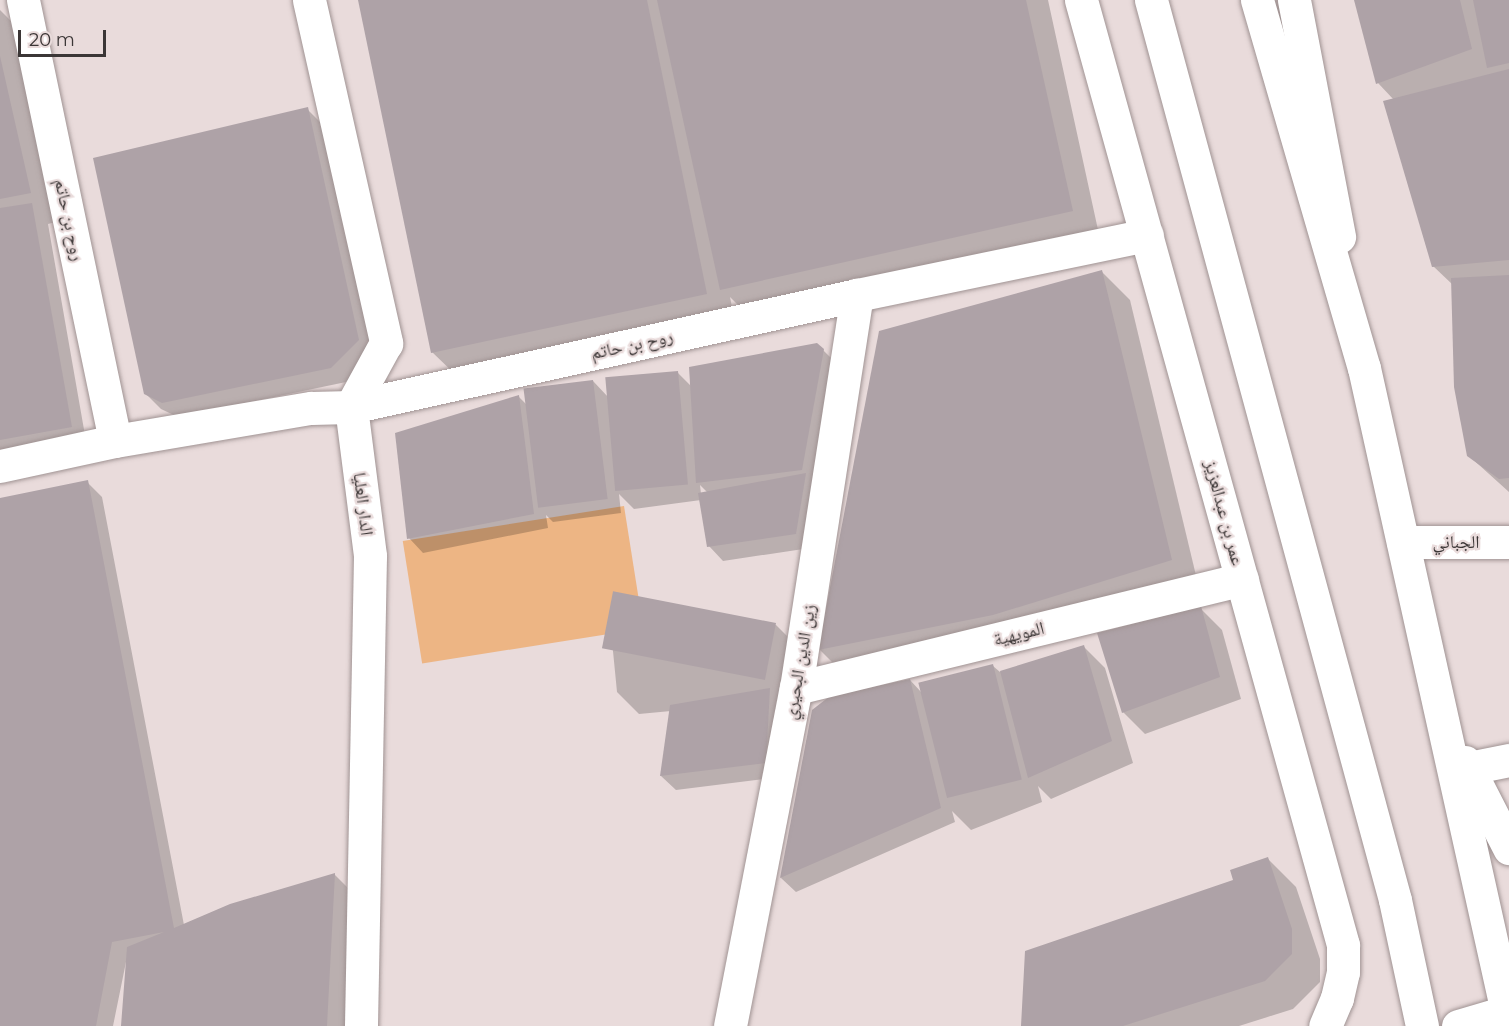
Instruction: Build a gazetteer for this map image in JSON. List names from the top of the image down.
{
  "streets": {
    "street": [
      "روح بن حاتم",
      "الدار العليا",
      "عمر بن عبدالعزيز",
      "الجباني",
      "المويهية",
      "زين الدين البحيري"
    ]
  },
  "crossings": [
    ["روح بن حاتم", "الدار العليا"],
    ["روح بن حاتم", "عمر بن عبدالعزيز"],
    ["روح بن حاتم", "زين الدين البحيري"],
    ["عمر بن عبدالعزيز", "المويهية"],
    ["المويهية", "زين الدين البحيري"]
  ],
  "scale_bar": "20 m"
}
